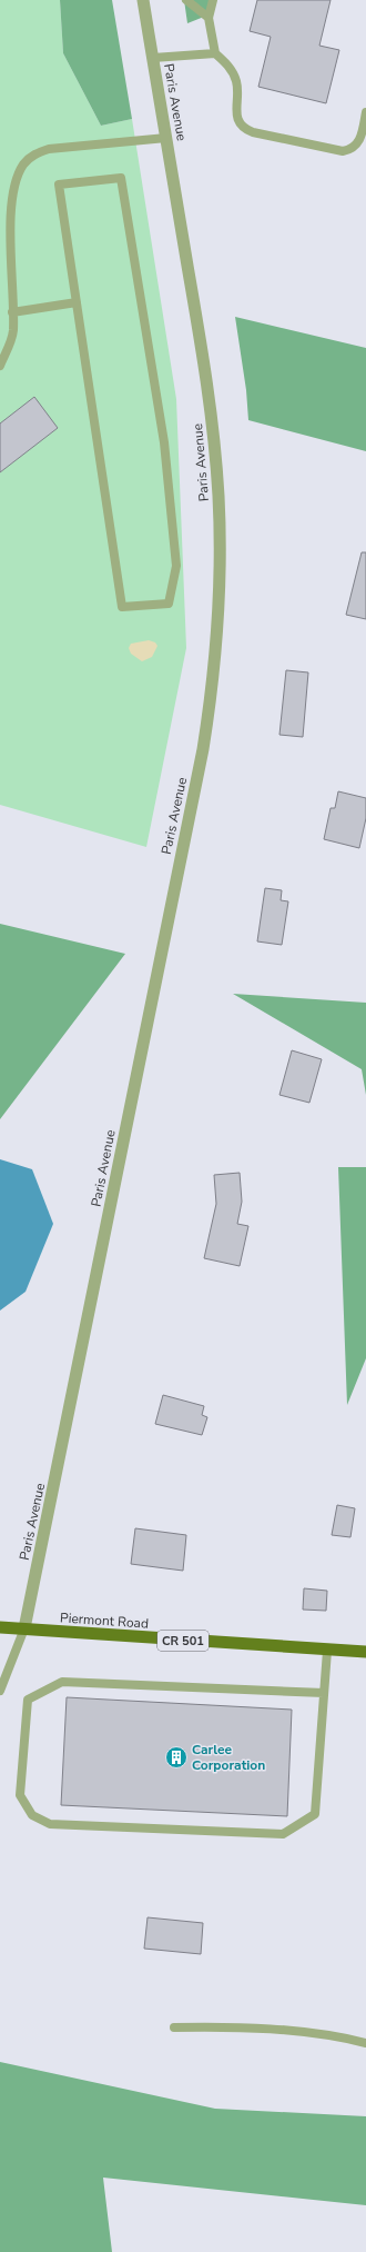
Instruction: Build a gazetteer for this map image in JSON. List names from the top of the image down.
{
  "streets": {
    "main road": ["Piermont Road", "CR 501"],
    "street": ["Paris Avenue"]
  },
  "crossings": [
    ["Paris Avenue", "Piermont Road"]
  ],
  "places": {
    "building": ["Carlee Corporation"]
  }
}
